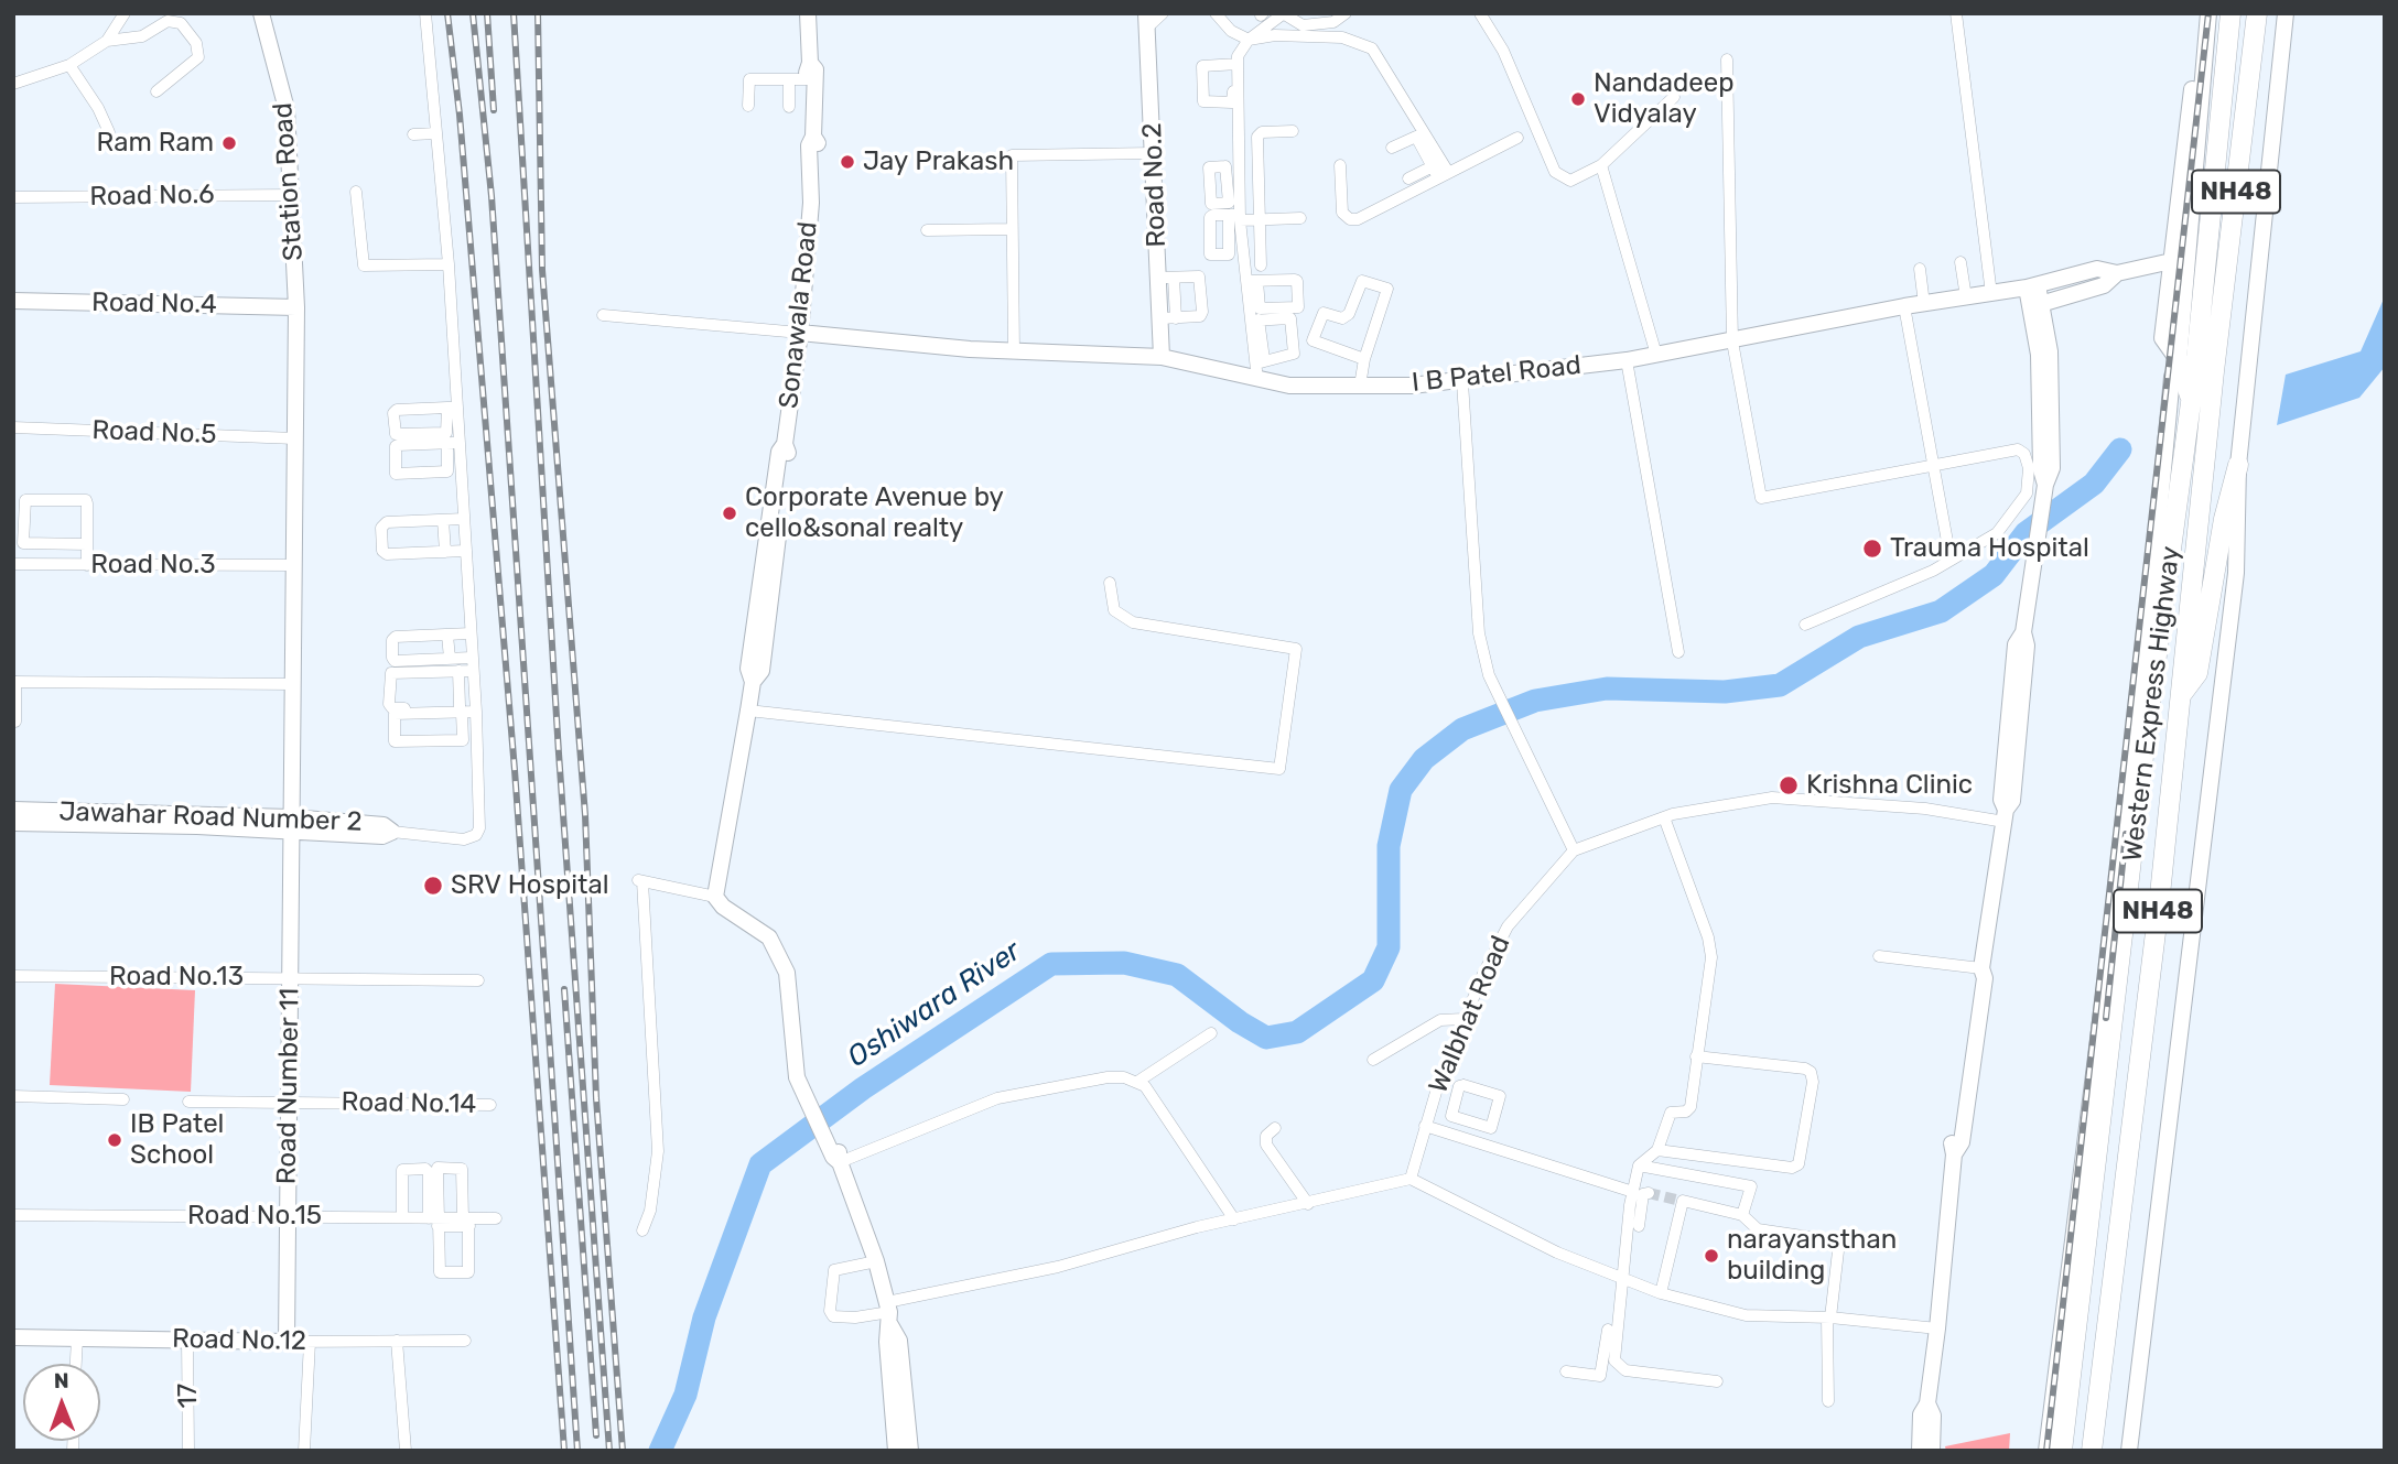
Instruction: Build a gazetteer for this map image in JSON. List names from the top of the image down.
{
  "streets": {
    "highway": ["NH48", "Western Express Highway"],
    "street": [
      "Station Road",
      "Road No.2",
      "Road No.6",
      "Road No.4",
      "Sonawala Road",
      "I B Patel Road",
      "Road No.5",
      "Road No.3",
      "Jawahar Road Number 2",
      "Road No.13",
      "Walbhat Road",
      "Road Number 11",
      "Road No.14",
      "Road No.15",
      "Road No.12",
      "17"
    ]
  },
  "crossings": [
    ["Station Road", "Road No.6"],
    ["Station Road", "Road No.4"],
    ["Station Road", "Road No.5"],
    ["Station Road", "Road No.3"],
    ["Station Road", "Road Number 11"],
    ["Road No.2", "I B Patel Road"],
    ["NH48", "Western Express Highway"],
    ["Sonawala Road", "I B Patel Road"],
    ["Road No.3", "Road Number 11"],
    ["Jawahar Road Number 2", "Road Number 11"],
    ["Road No.13", "Road Number 11"],
    ["Road Number 11", "Road No.14"],
    ["Road Number 11", "Road No.15"],
    ["Road Number 11", "Road No.12"],
    ["Road No.12", "17"]
  ],
  "water": ["Oshiwara River"],
  "places": [
    "Nandadeep Vidyalay",
    "Ram Ram",
    "Jay Prakash",
    "Corporate Avenue by cello&sonal realty",
    "Trauma Hospital",
    "Krishna Clinic",
    "SRV Hospital",
    "IB Patel School",
    "narayansthan building"
  ],
  "north": "top"
}
